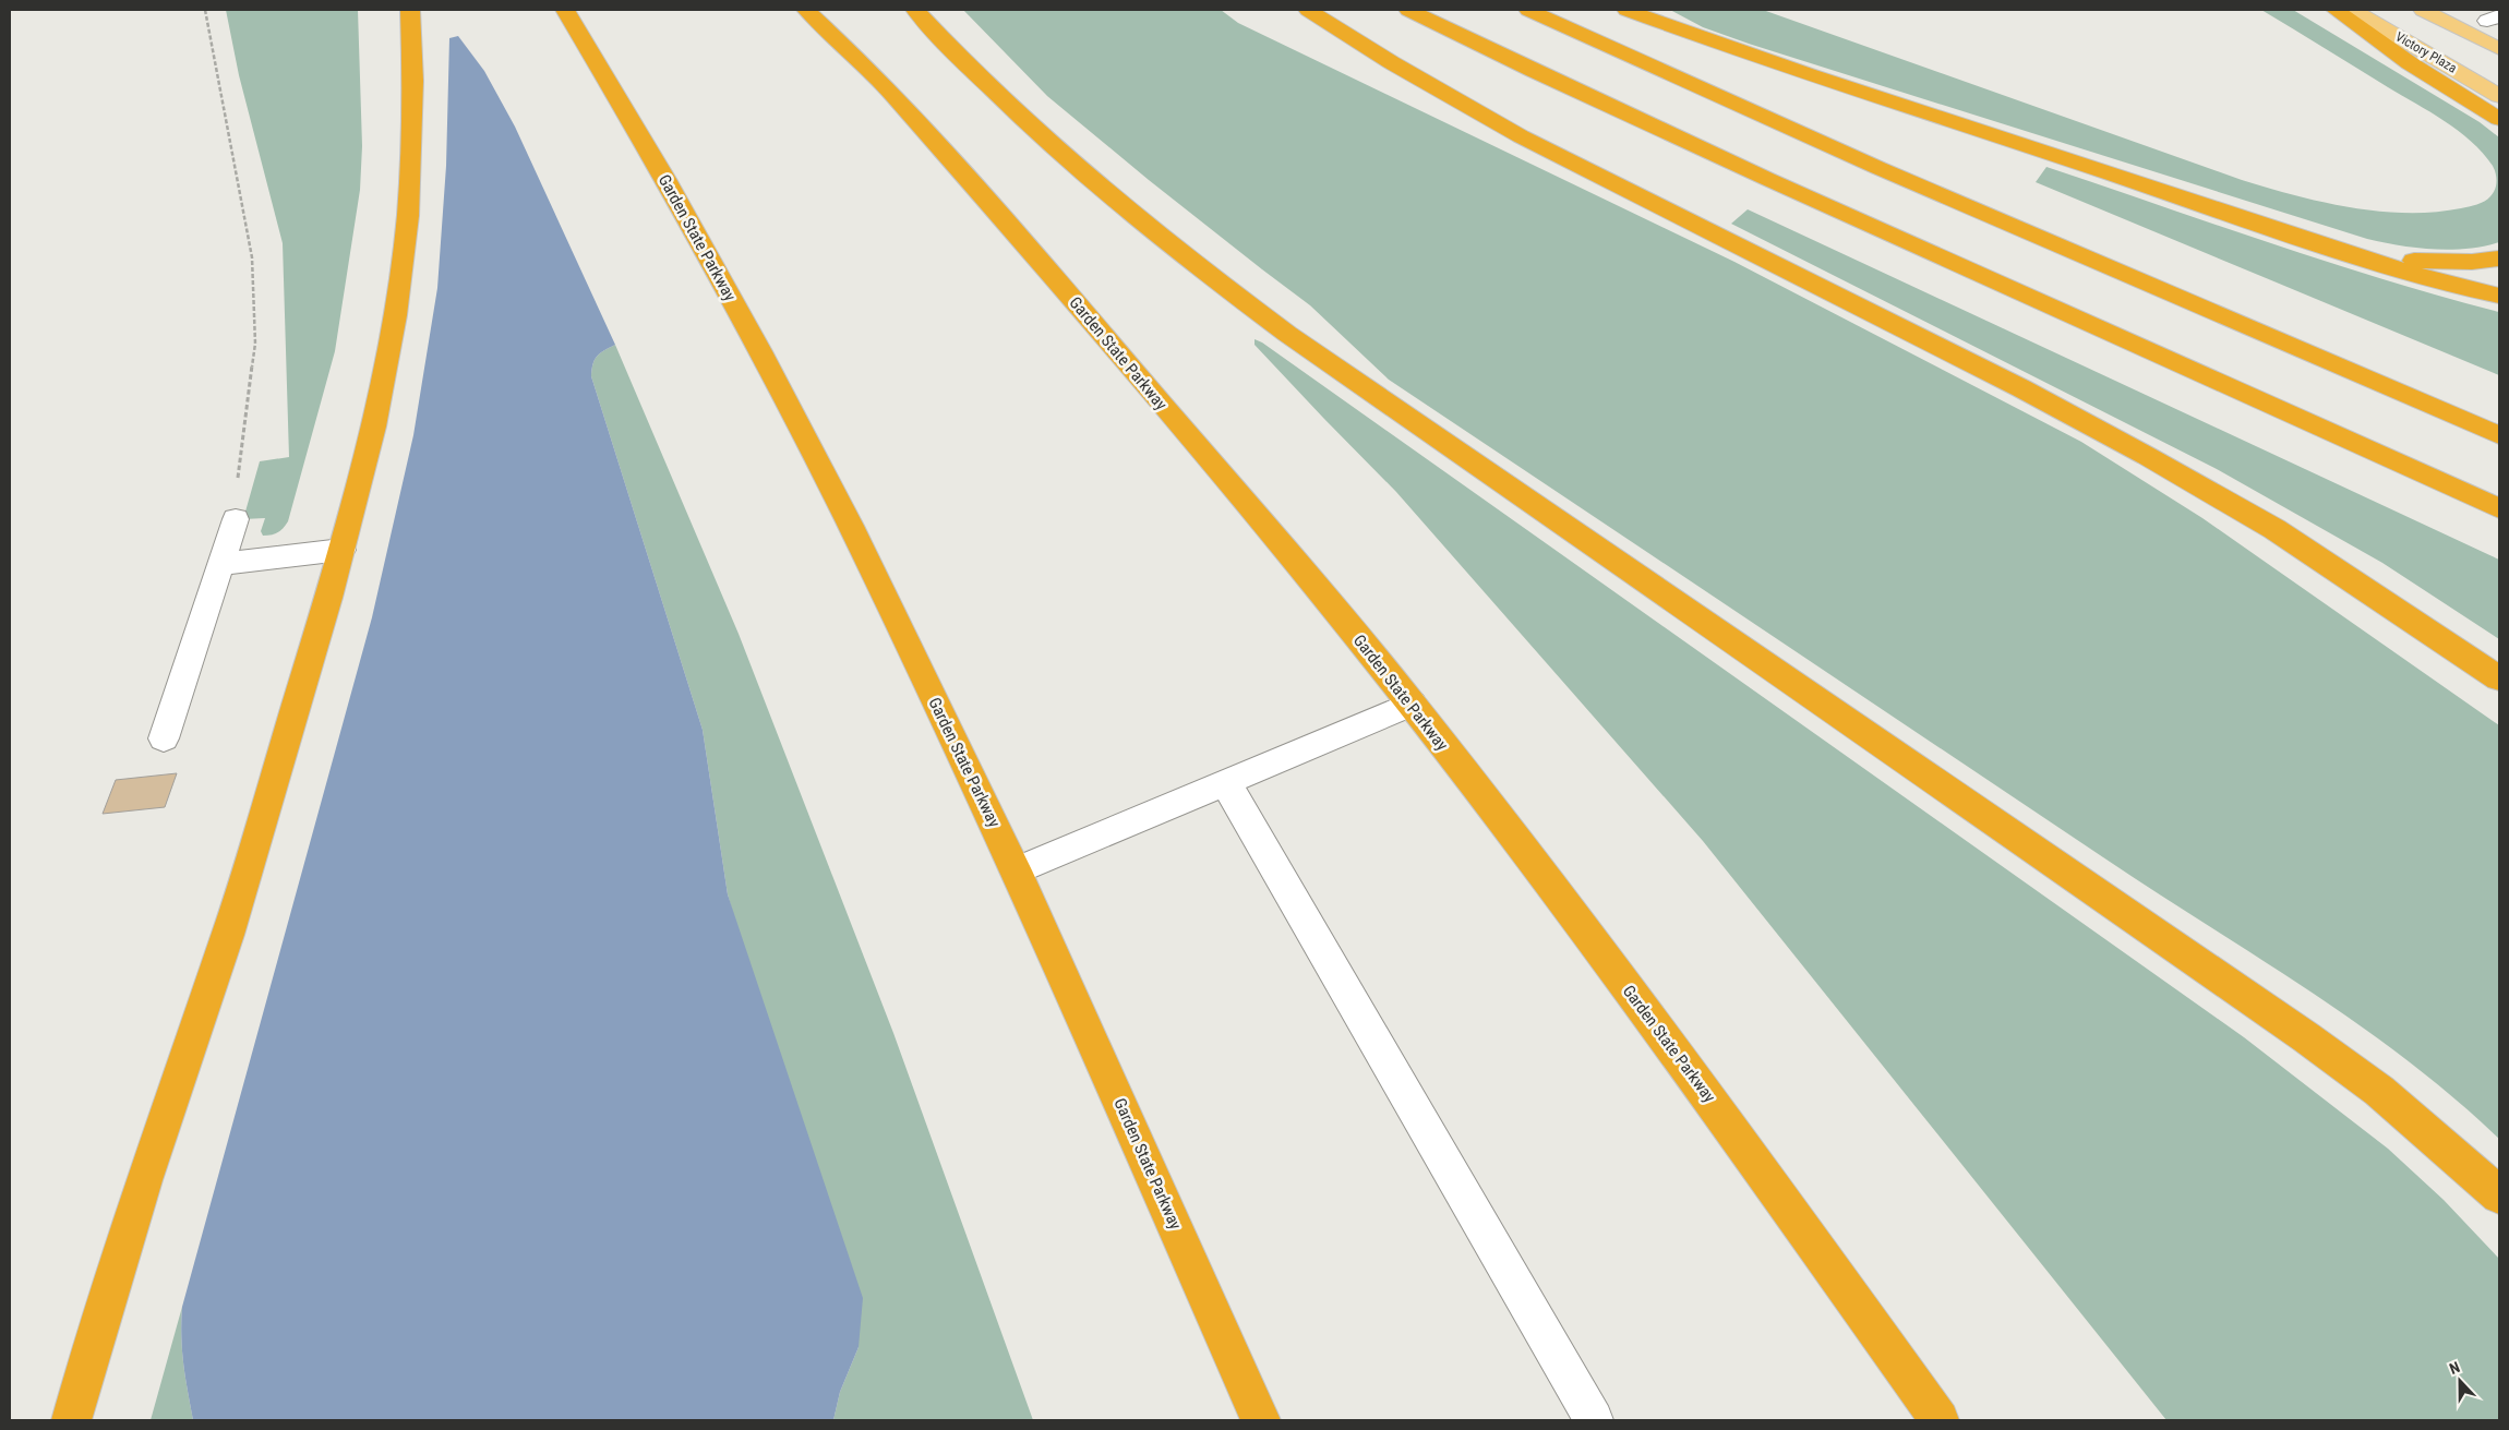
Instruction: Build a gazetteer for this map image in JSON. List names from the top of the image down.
{
  "streets": {
    "highway": ["Garden State Parkway"],
    "main road": ["Victory Plaza"]
  },
  "north": "top"
}
